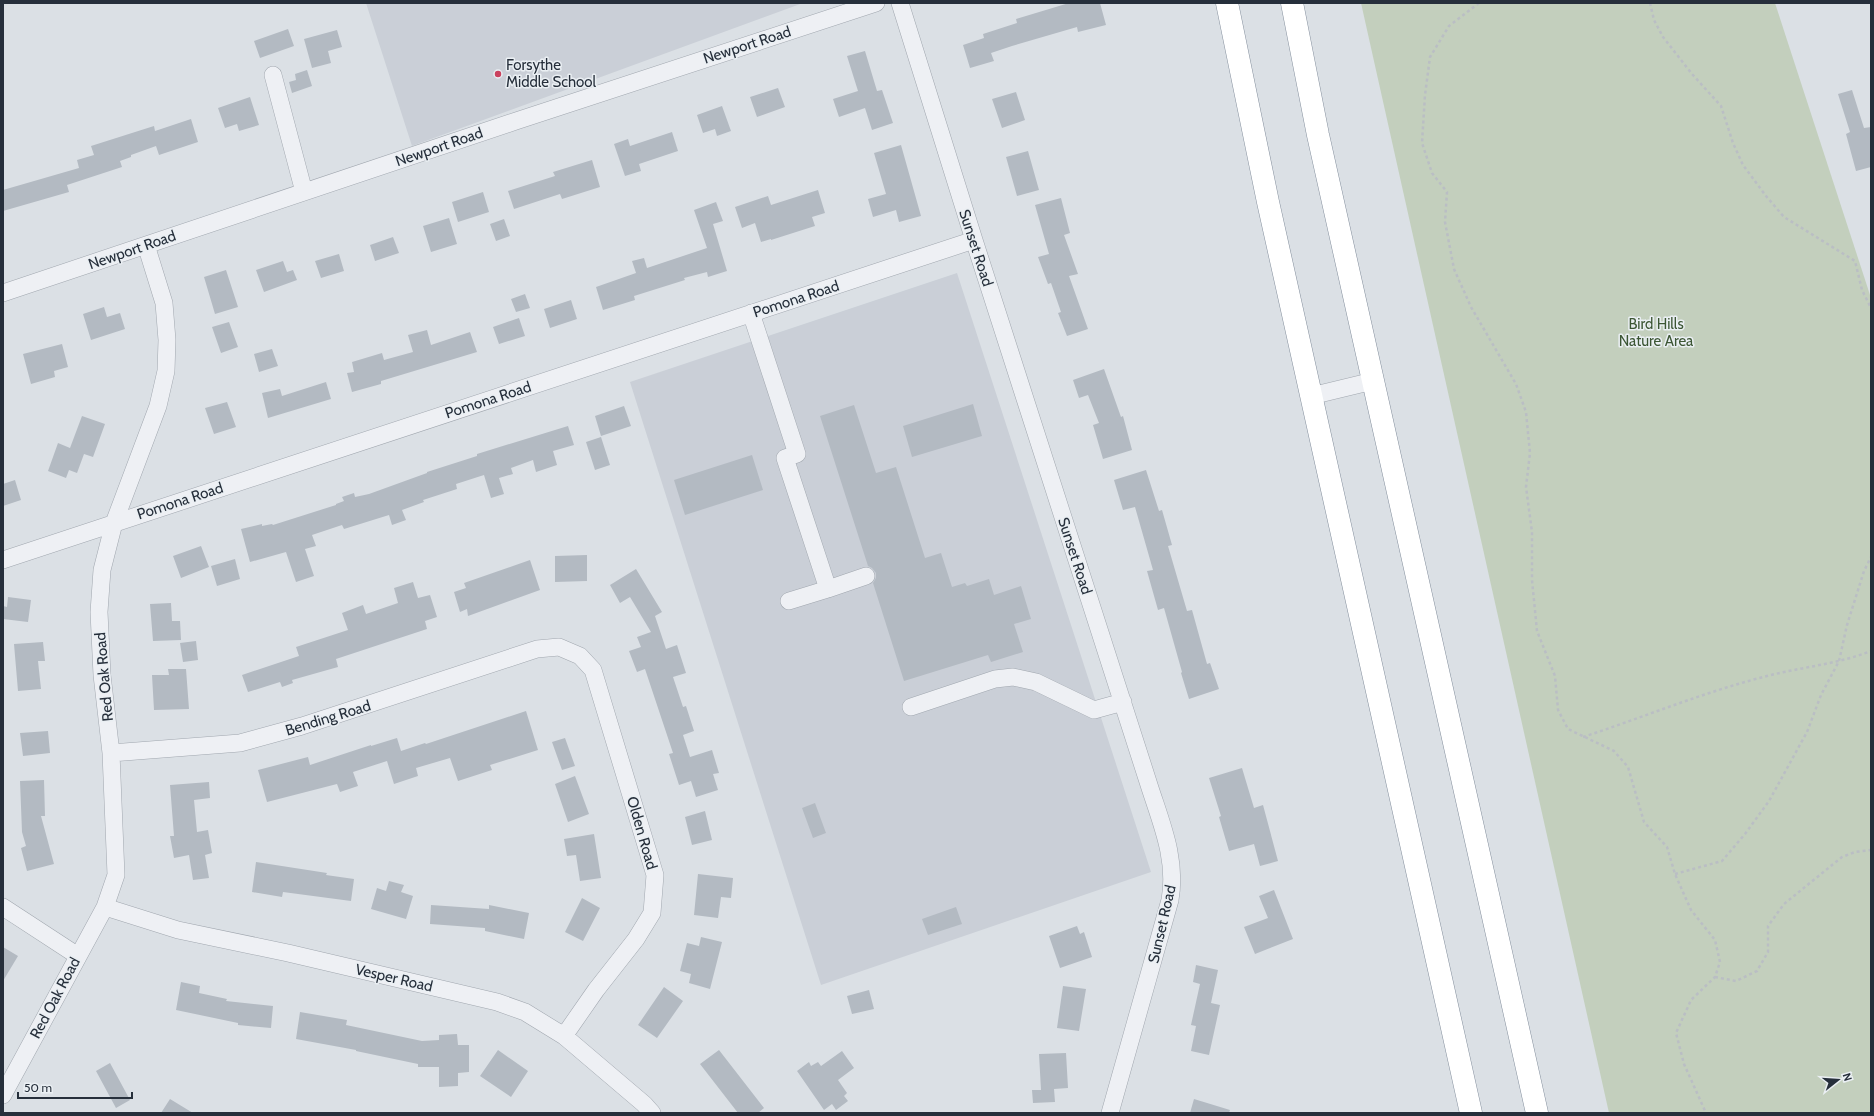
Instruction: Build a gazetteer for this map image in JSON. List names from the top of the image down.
{
  "streets": {
    "street": [
      "Newport Road",
      "Sunset Road",
      "Pomona Road",
      "Red Oak Road",
      "Bending Road",
      "Olden Road",
      "Vesper Road"
    ]
  },
  "crossings": [
    ["Newport Road", "Red Oak Road"],
    ["Sunset Road", "Pomona Road"],
    ["Pomona Road", "Red Oak Road"],
    ["Red Oak Road", "Bending Road"],
    ["Red Oak Road", "Vesper Road"],
    ["Bending Road", "Olden Road"],
    ["Olden Road", "Vesper Road"]
  ],
  "parks": ["Bird Hills Nature Area"],
  "places": ["Forsythe Middle School"],
  "scale_bar": "50 m",
  "north": "right"
}
